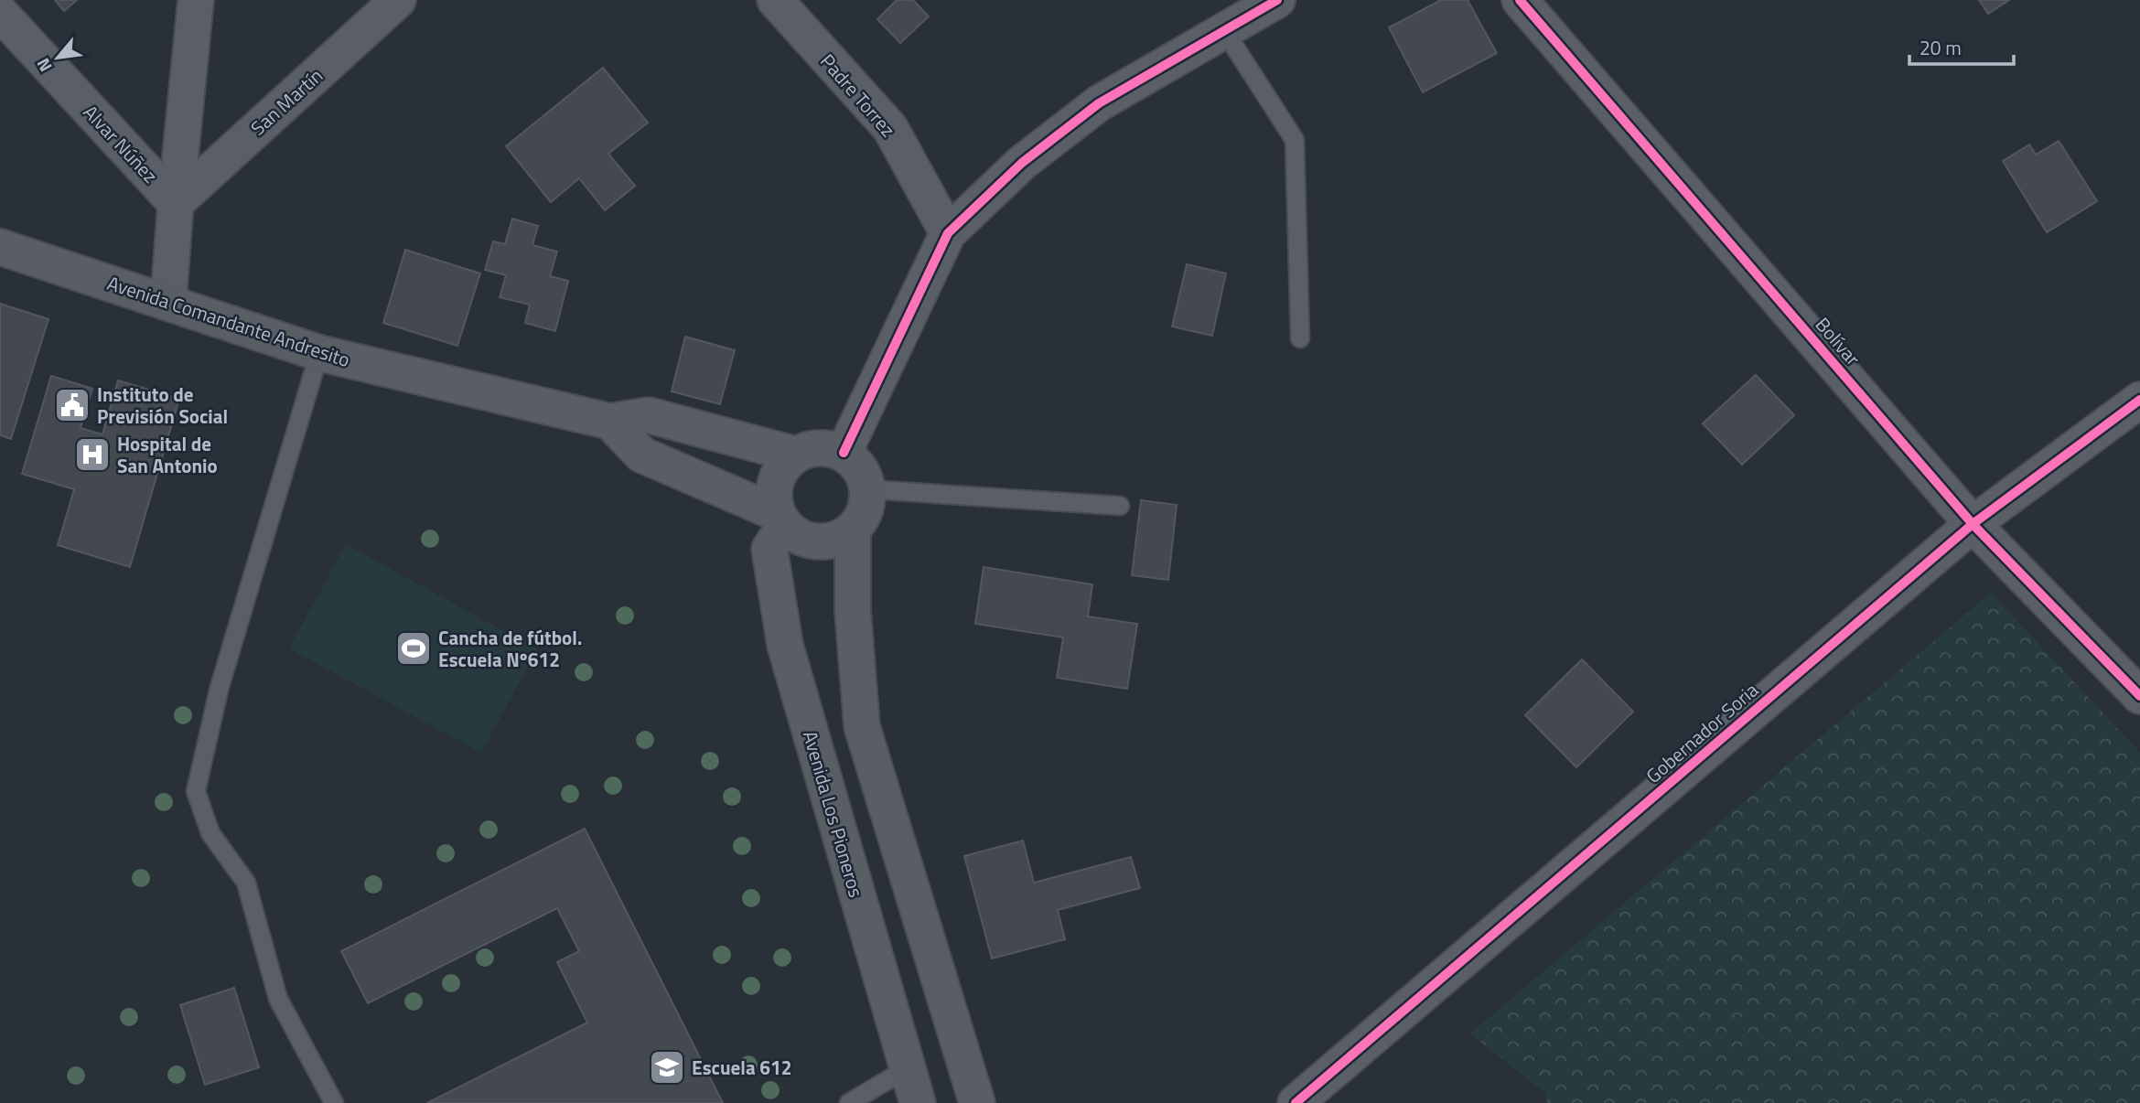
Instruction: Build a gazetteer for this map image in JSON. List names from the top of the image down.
{
  "streets": {
    "main road": ["Avenida Comandante Andresito", "Avenida Los Pioneros"],
    "street": [
      "Padre Torrez",
      "San Martín",
      "Alvar Núñez",
      "Bolívar",
      "Gobernador Soria"
    ]
  },
  "crossings": [
    ["San Martín", "Alvar Núñez"],
    ["Avenida Comandante Andresito", "Avenida Los Pioneros"],
    ["Bolívar", "Gobernador Soria"]
  ],
  "places": {
    "public building": ["Instituto de Previsión Social"],
    "hospital": ["Hospital de San Antonio"],
    "sports": ["Cancha de fútbol. Escuela Nº612"],
    "school or university": ["Escuela 612"]
  },
  "scale_bar": "20 m",
  "north": "bottom left"
}
